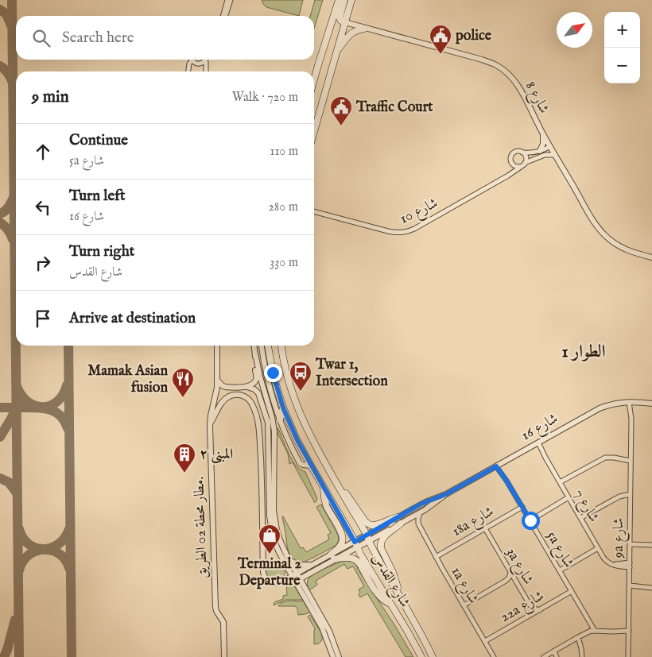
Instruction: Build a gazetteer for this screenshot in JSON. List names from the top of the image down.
{
  "streets": {
    "main road": ["شارع القدس"],
    "street": [
      "شارع 8",
      "شارع 10",
      "شارع 16",
      "شارع 7",
      "18a شارع",
      "مطار محطة 02 الطريق.",
      "9a شارع",
      "5a شارع",
      "3a شارع",
      "1a شارع",
      "22a شارع"
    ]
  },
  "crossings": [
    ["شارع 16", "شارع 7"],
    ["شارع 16", "9a شارع"],
    ["شارع 16", "5a شارع"],
    ["شارع 16", "شارع القدس"],
    ["شارع 7", "9a شارع"],
    ["18a شارع", "5a شارع"],
    ["18a شارع", "3a شارع"],
    ["18a شارع", "1a شارع"],
    ["5a شارع", "22a شارع"],
    ["3a شارع", "22a شارع"],
    ["1a شارع", "22a شارع"]
  ],
  "districts": ["الطوار 1"],
  "places": {
    "public building": ["police", "Traffic Court"],
    "bus stop": ["Twar 1, Intersection"],
    "restaurant": ["Mamak Asian fusion"],
    "building": ["المبنى ٢"],
    "shop": ["Terminal 2 Departure"]
  },
  "north": "top right",
  "page": {
    "map_buttons": ["+", "−"],
    "search": "Search here",
    "heading": ["9 min", "Walk · 720 m"],
    "list": [
      ["Continue", "5a شارع", "110 m"],
      ["Turn left", "شارع 16", "280 m"],
      ["Turn right", "شارع القدس", "330 m"],
      "Arrive at destination"
    ]
  }
}
